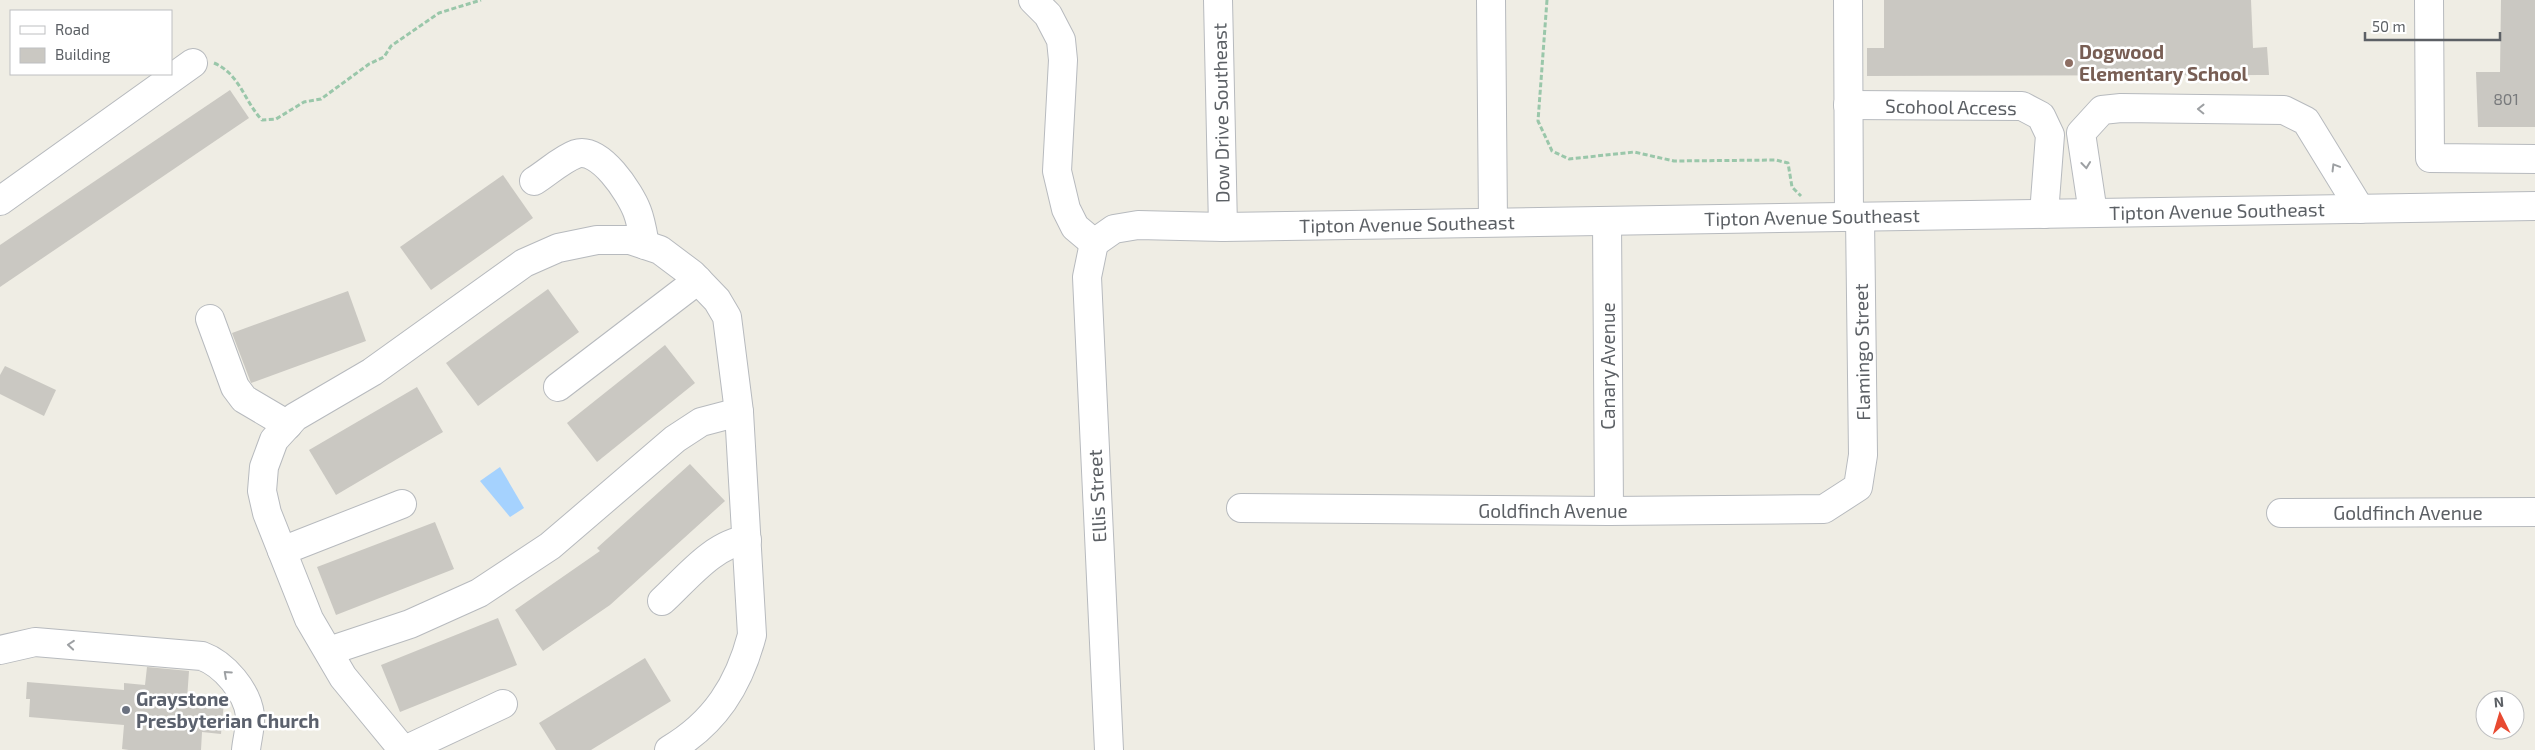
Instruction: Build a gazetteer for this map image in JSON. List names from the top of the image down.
{
  "streets": {
    "street": [
      "Scohool Access",
      "Dow Drive Southeast",
      "Tipton Avenue Southeast",
      "Flamingo Street",
      "Canary Avenue",
      "Ellis Street",
      "Goldfinch Avenue"
    ]
  },
  "crossings": [
    ["Scohool Access", "Tipton Avenue Southeast"],
    ["Scohool Access", "Flamingo Street"],
    ["Dow Drive Southeast", "Tipton Avenue Southeast"],
    ["Tipton Avenue Southeast", "Flamingo Street"],
    ["Tipton Avenue Southeast", "Canary Avenue"],
    ["Tipton Avenue Southeast", "Ellis Street"],
    ["Flamingo Street", "Goldfinch Avenue"],
    ["Canary Avenue", "Goldfinch Avenue"]
  ],
  "places": ["Dogwood Elementary School", "Graystone Presbyterian Church"],
  "house_numbers": ["801"],
  "legend": ["Road", "Building"],
  "scale_bar": "50 m",
  "north": "top"
}
